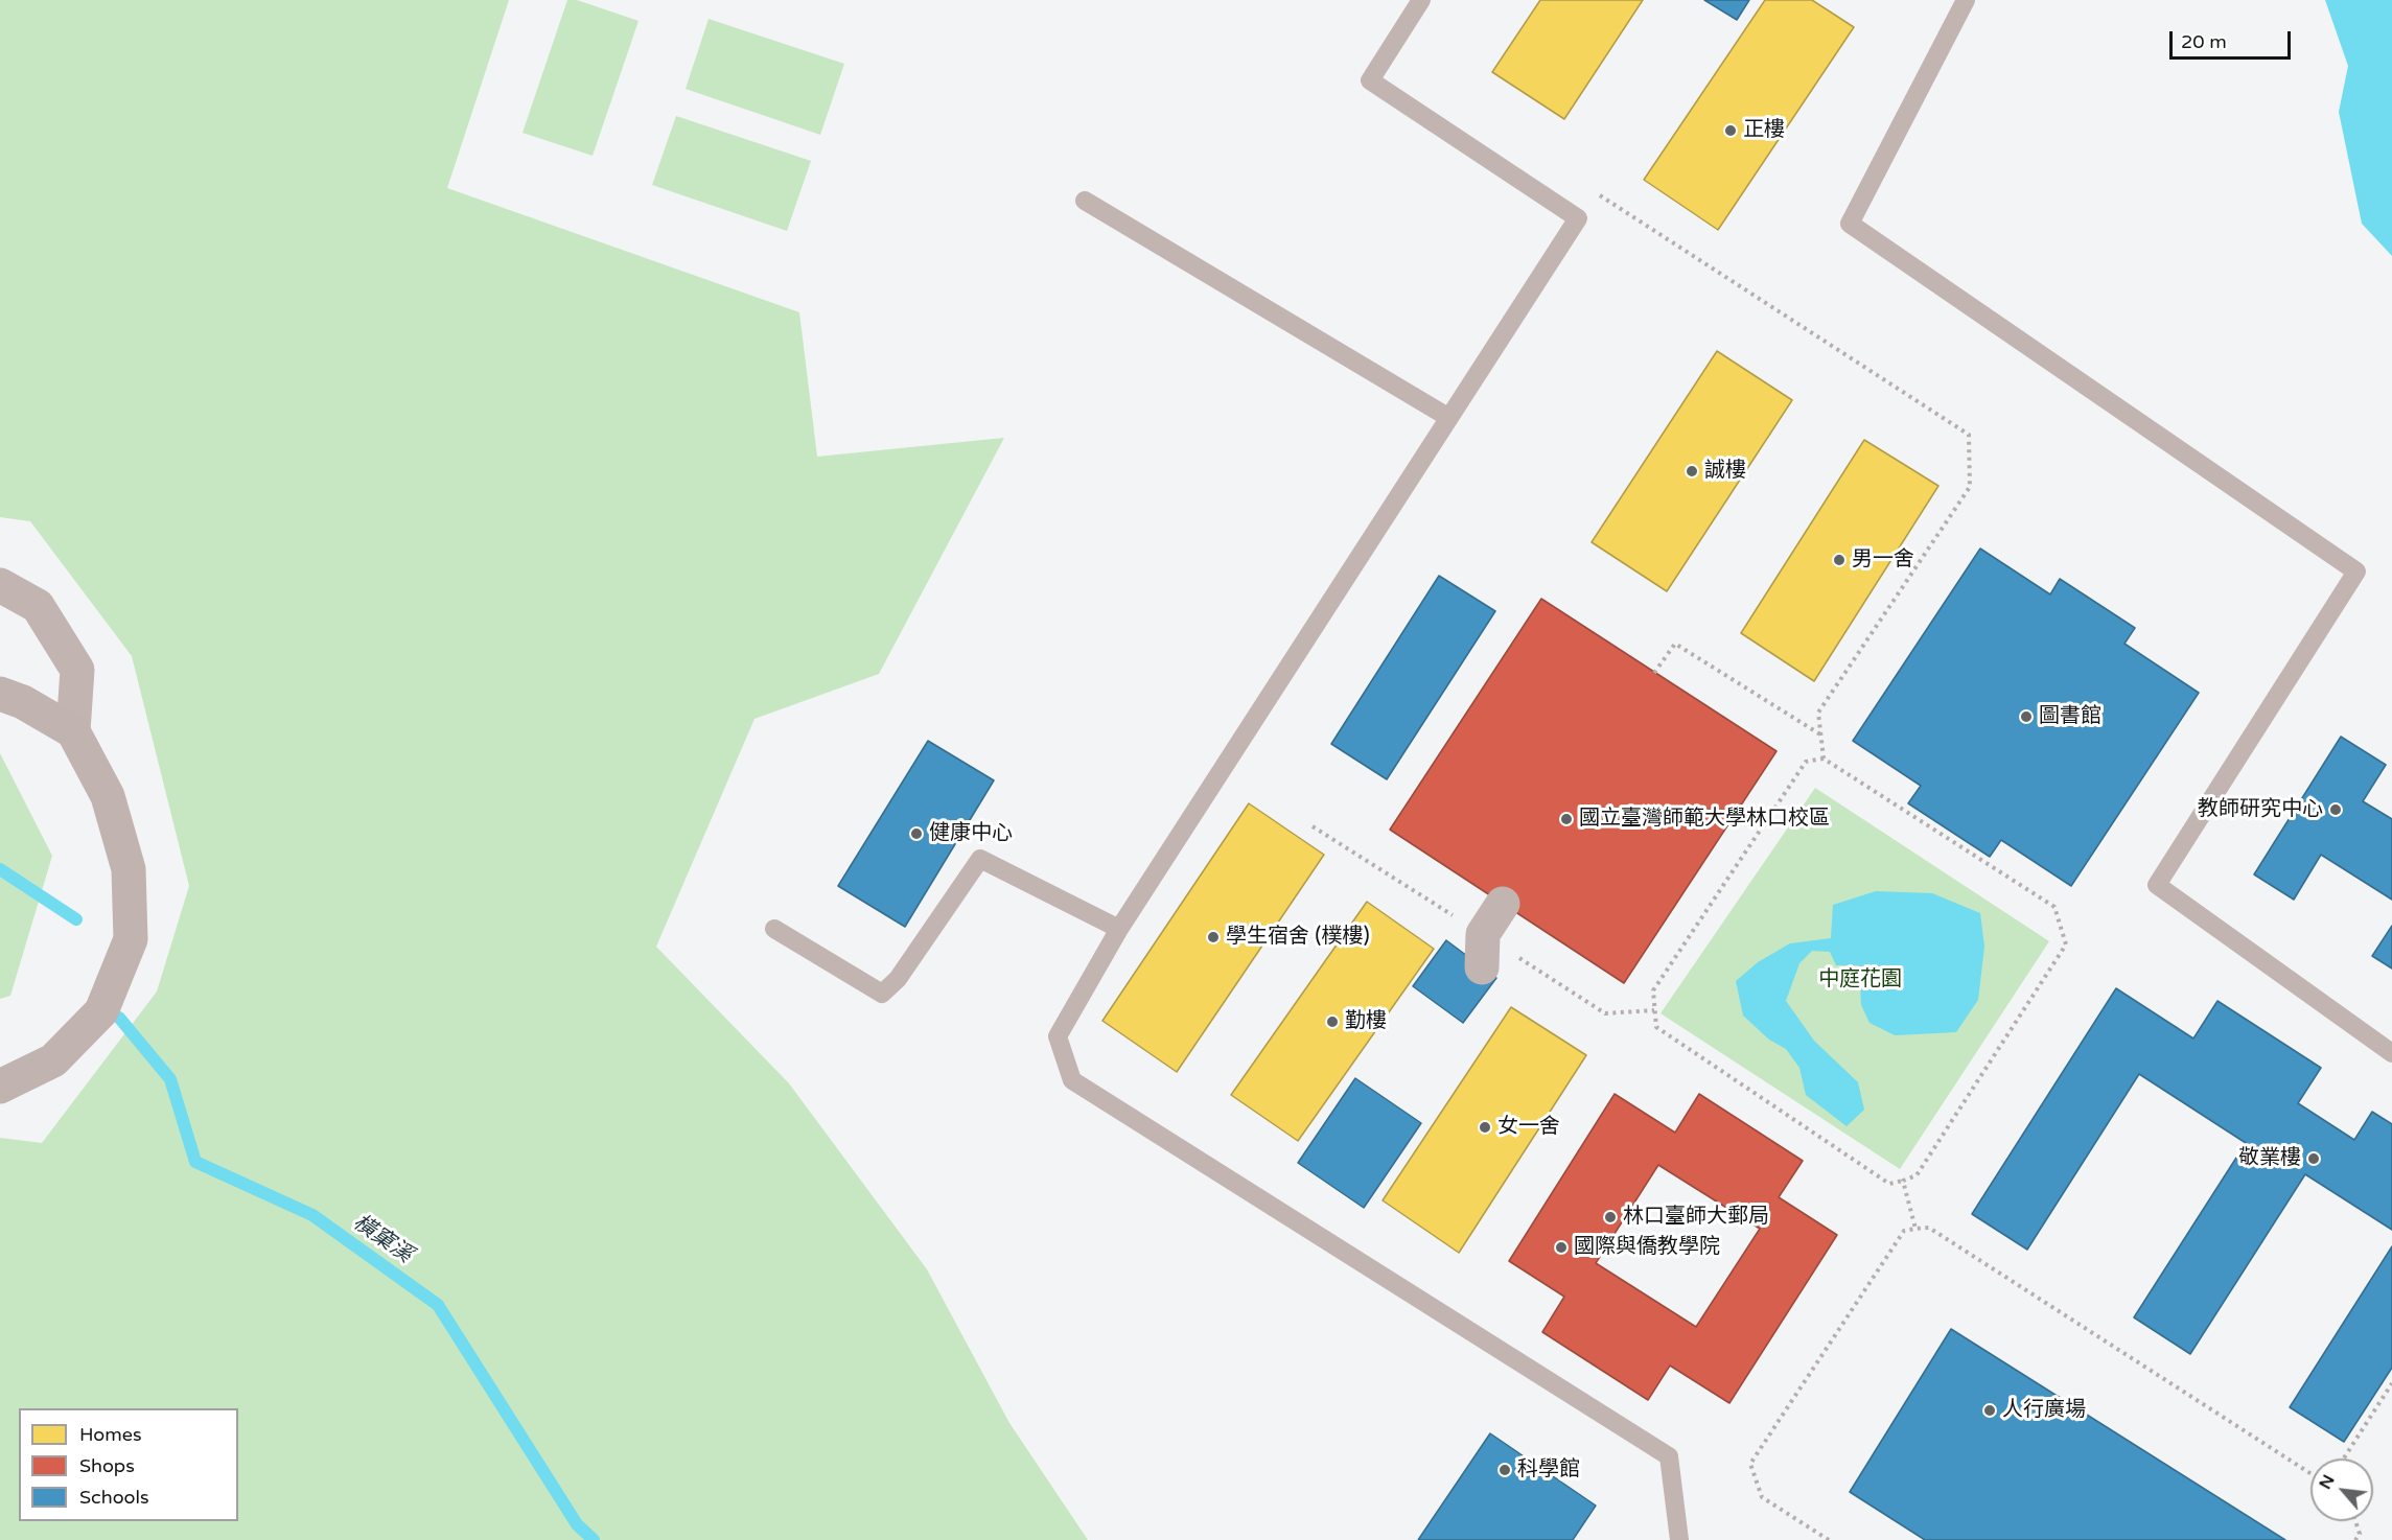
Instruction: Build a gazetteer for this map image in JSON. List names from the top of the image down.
{
  "water": ["橫窠溪"],
  "parks": ["中庭花園"],
  "places": [
    "正樓",
    "誠樓",
    "男一舍",
    "圖書館",
    "教師研究中心",
    "國立臺灣師範大學林口校區",
    "健康中心",
    "學生宿舍 (樸樓)",
    "勤樓",
    "女一舍",
    "敬業樓",
    "林口臺師大郵局",
    "國際與僑教學院",
    "人行廣場",
    "科學館"
  ],
  "legend": ["Homes", "Shops", "Schools"],
  "scale_bar": "20 m",
  "north": "top left"
}
